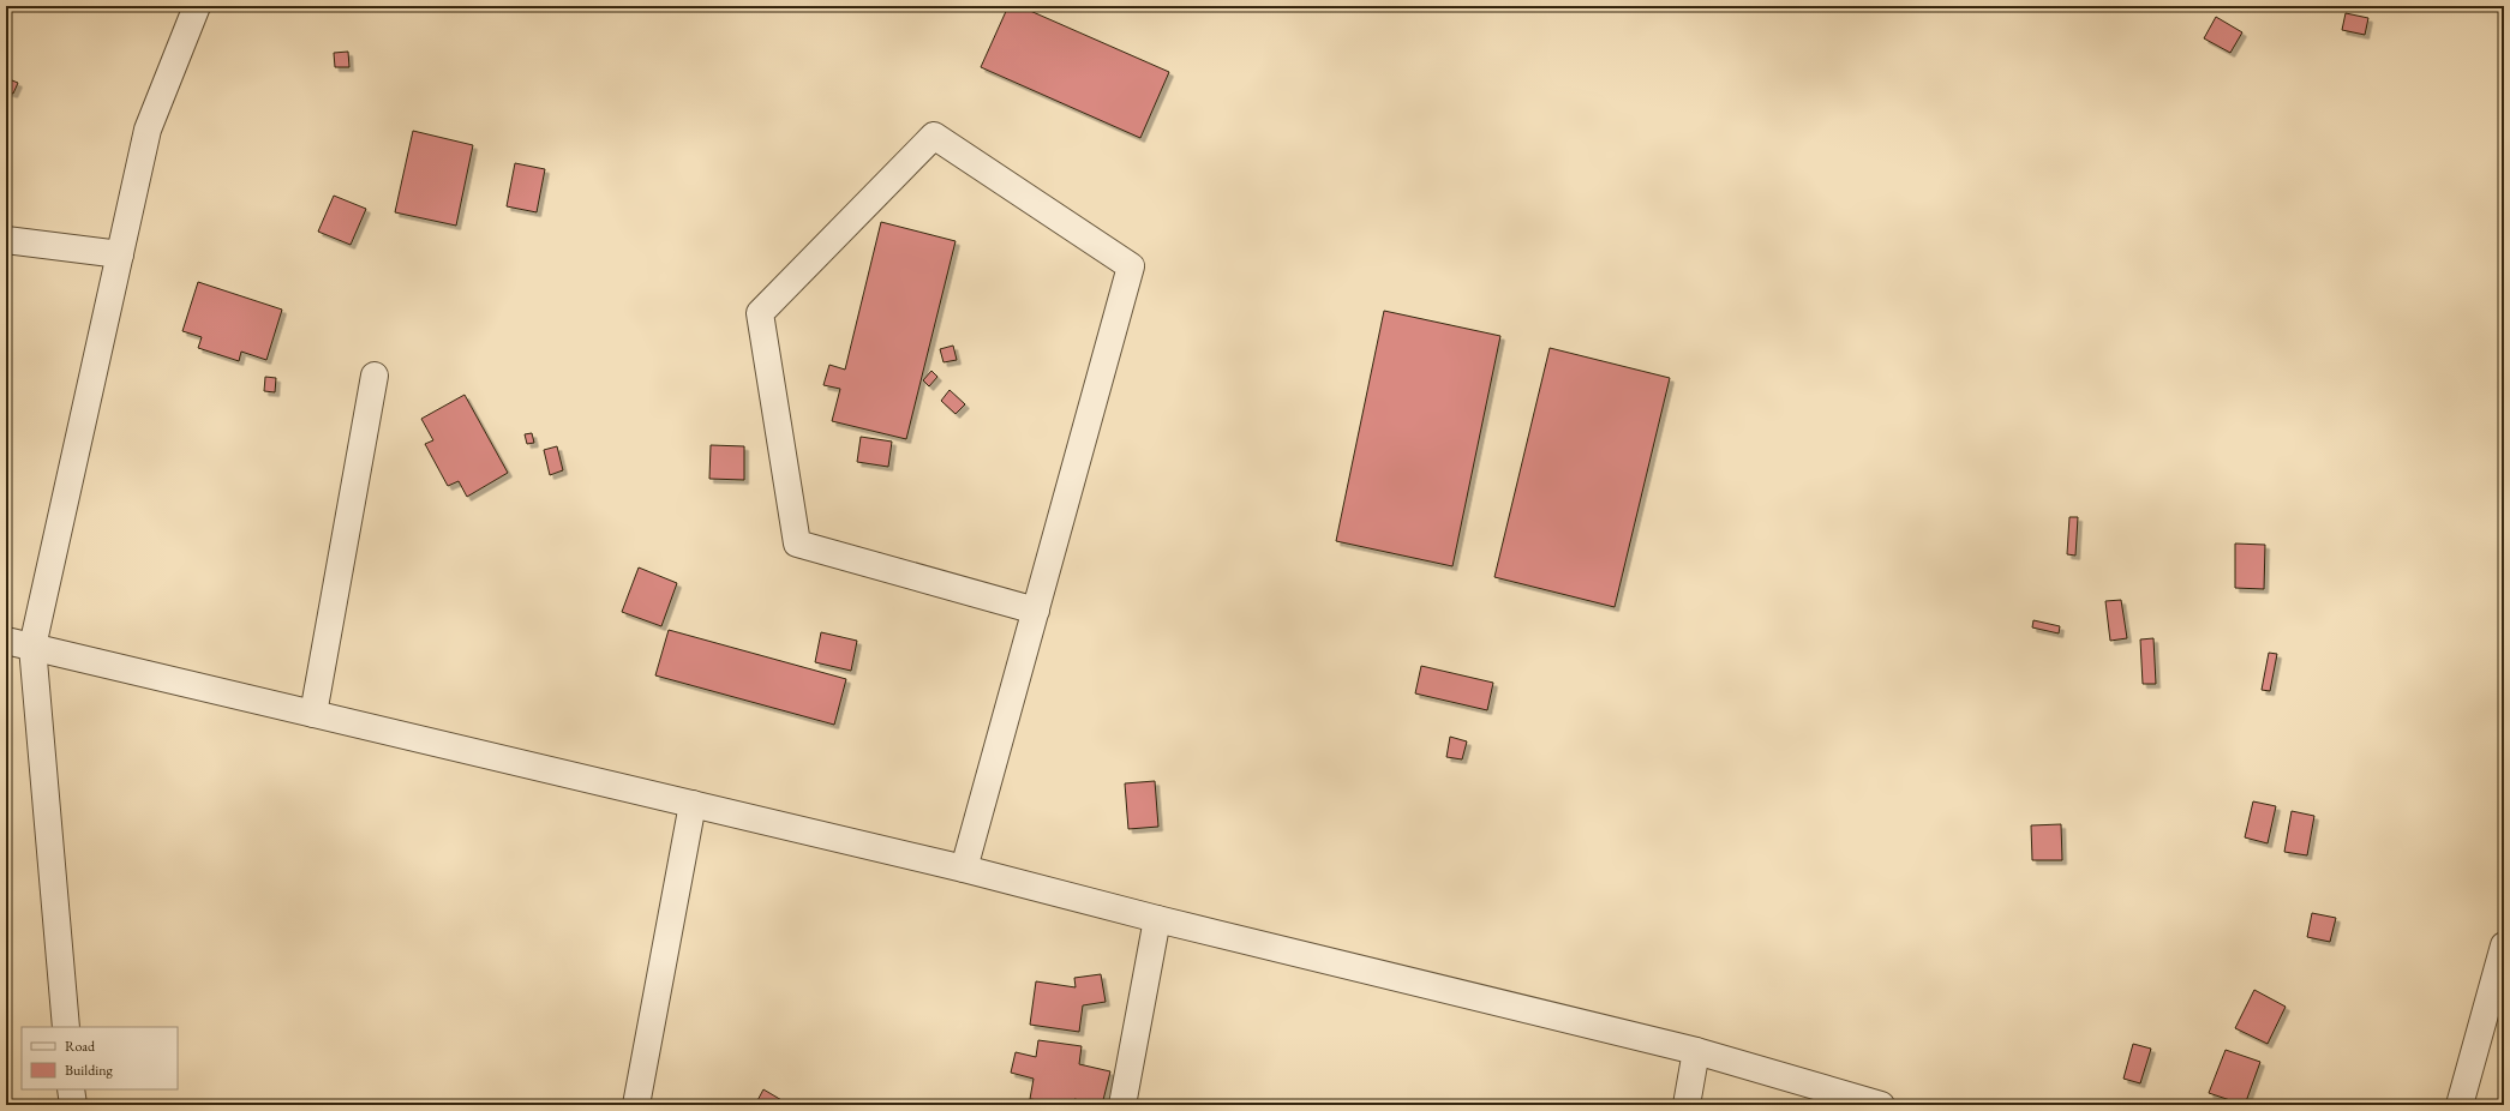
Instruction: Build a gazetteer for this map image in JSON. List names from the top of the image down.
{
  "legend": ["Road", "Building"]
}
